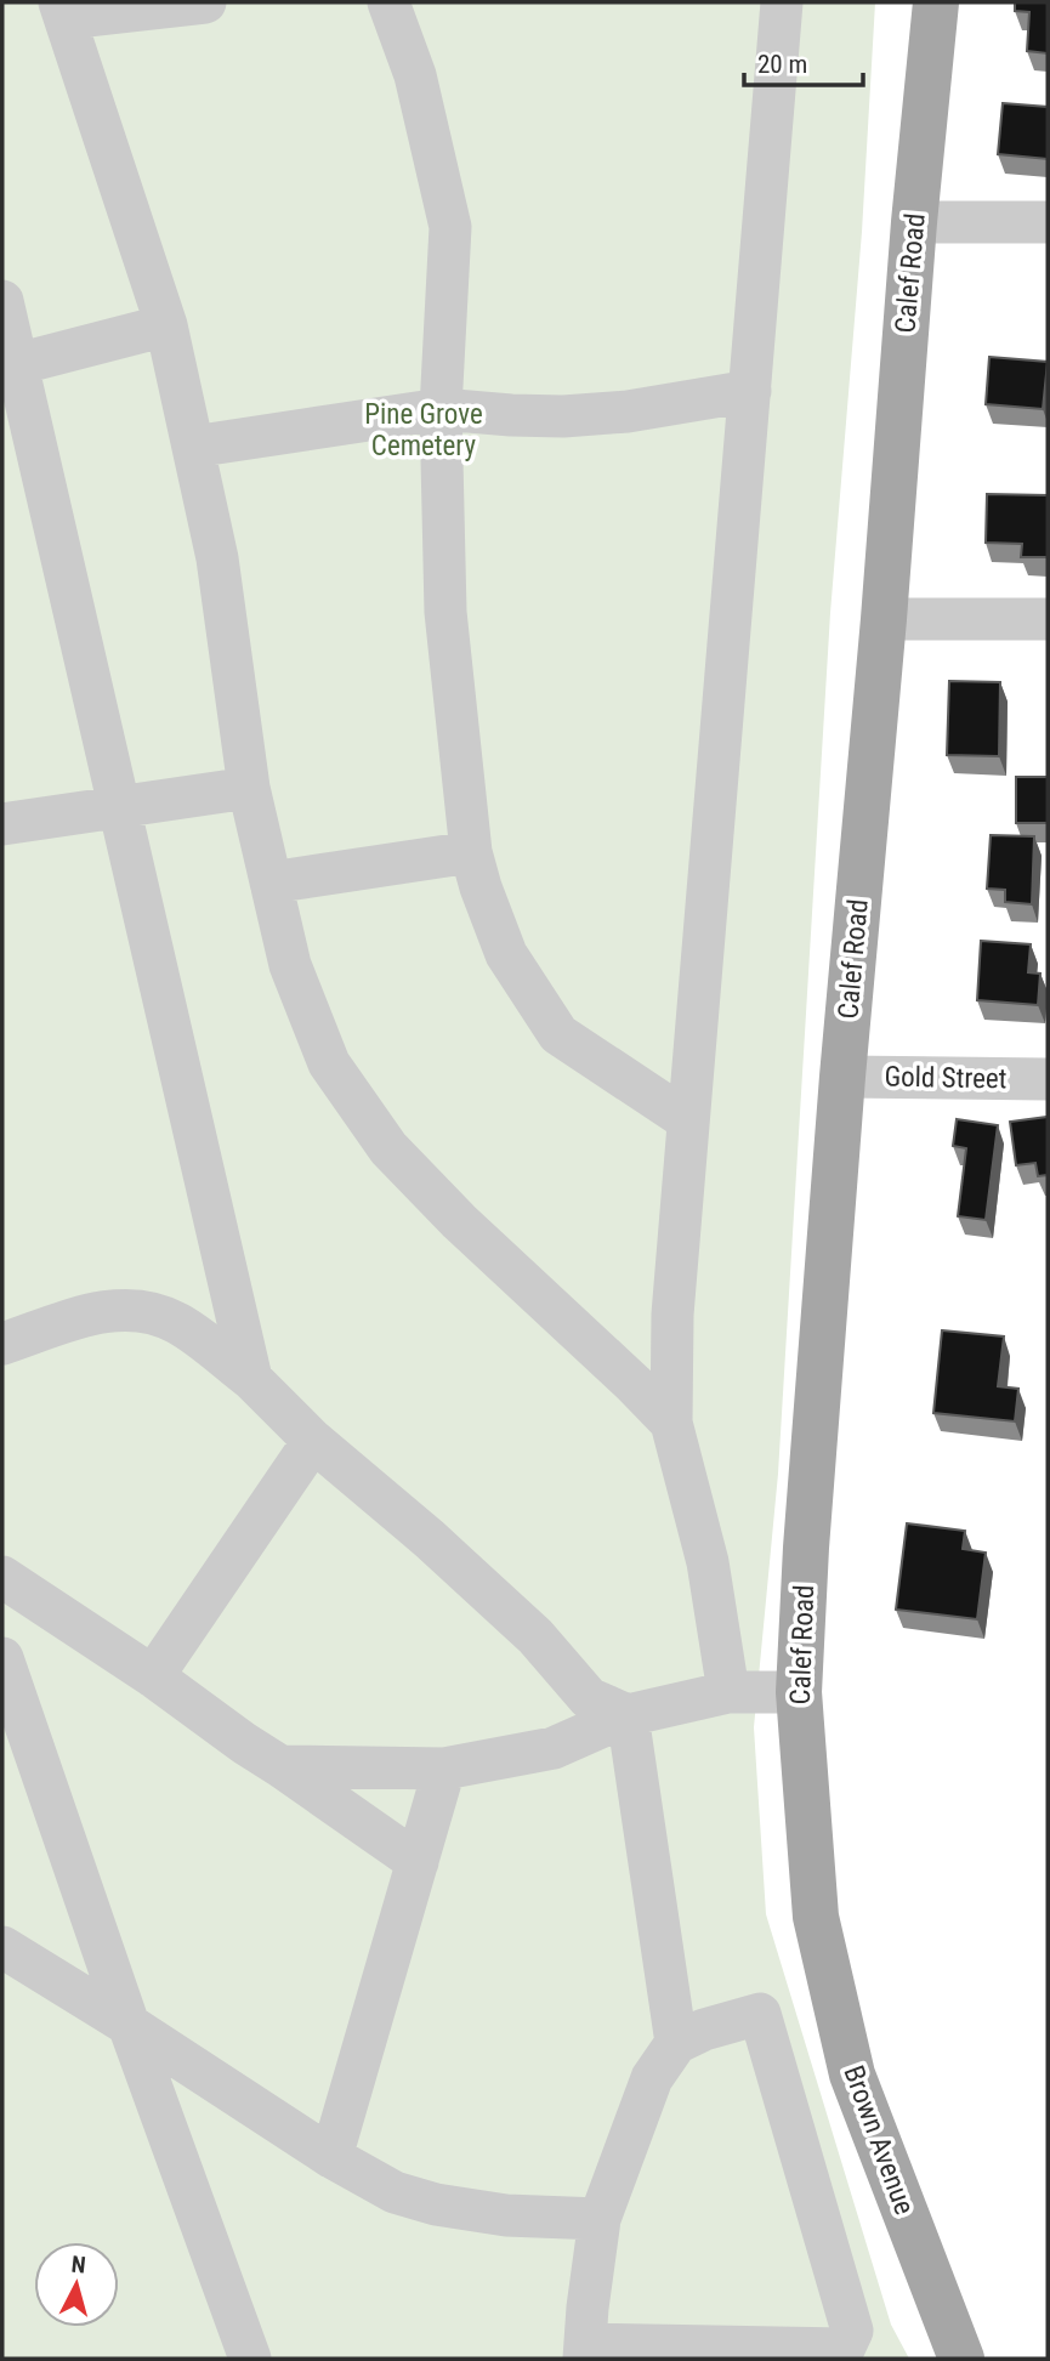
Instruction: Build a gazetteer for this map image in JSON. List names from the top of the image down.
{
  "streets": {
    "main road": ["Calef Road", "Brown Avenue"],
    "street": ["Gold Street"]
  },
  "crossings": [
    ["Calef Road", "Gold Street"],
    ["Calef Road", "Brown Avenue"]
  ],
  "parks": ["Pine Grove Cemetery"],
  "scale_bar": "20 m",
  "north": "top"
}
